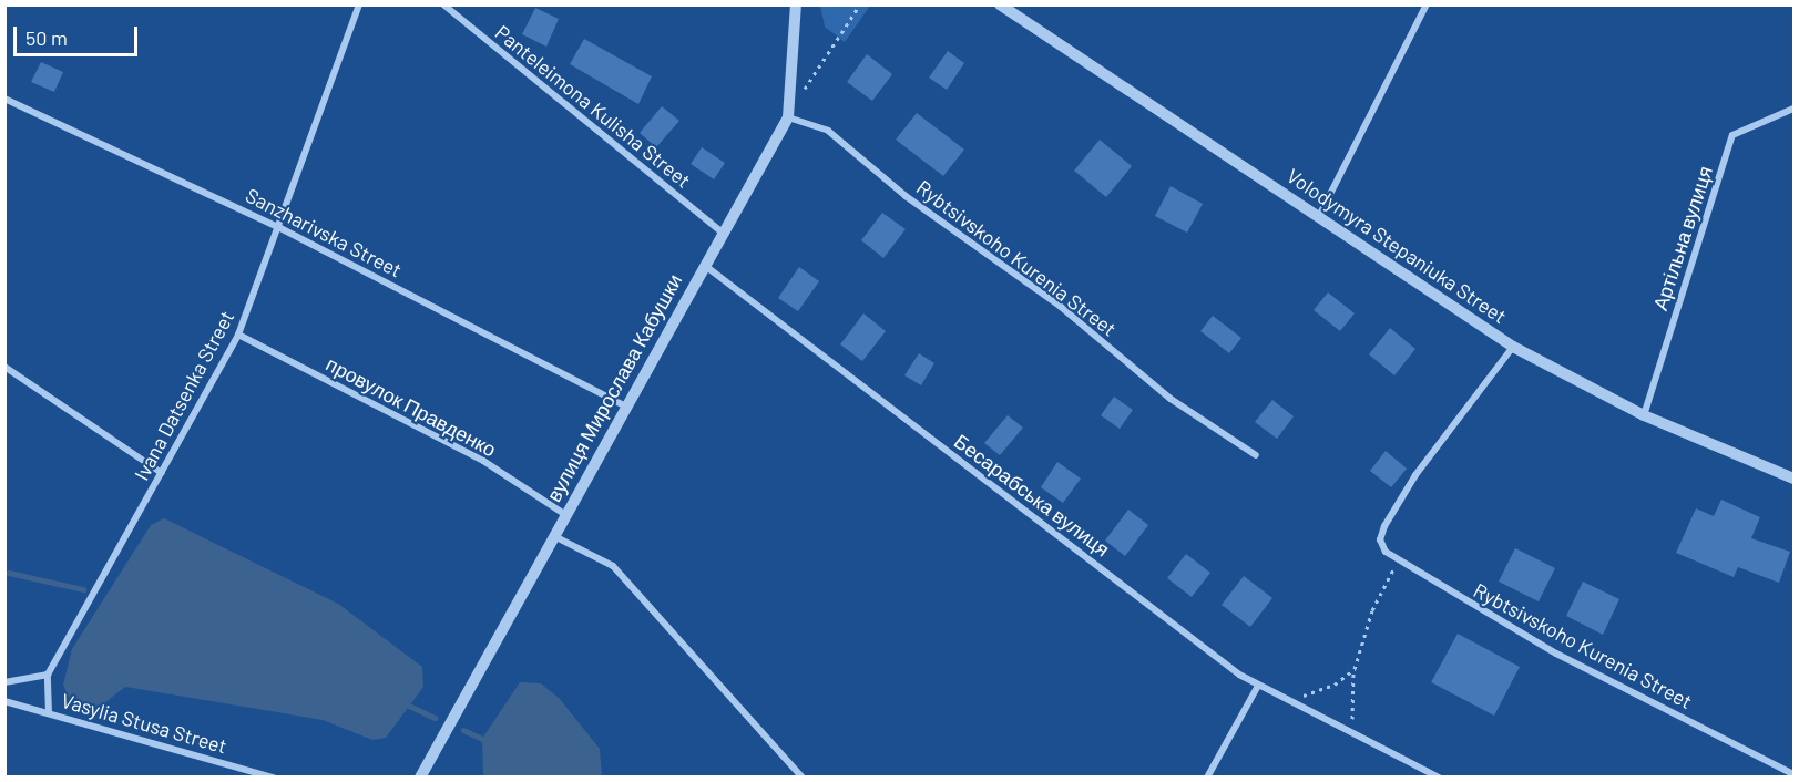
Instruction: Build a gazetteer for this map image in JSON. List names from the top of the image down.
{
  "streets": {
    "street": [
      "Panteleimona Kulisha Street",
      "Sanzharivska Street",
      "Артільна вулиця",
      "Volodymyra Stepaniuka Street",
      "Rybtsivskoho Kurenia Street",
      "вулиця Мирослава Кабушки",
      "Ivana Datsenka Street",
      "провулок Правденко",
      "Бесарабська вулиця",
      "Vasylia Stusa Street"
    ]
  },
  "crossings": [
    ["Panteleimona Kulisha Street", "вулиця Мирослава Кабушки"],
    ["Sanzharivska Street", "вулиця Мирослава Кабушки"],
    ["Sanzharivska Street", "Ivana Datsenka Street"],
    ["Артільна вулиця", "Volodymyra Stepaniuka Street"],
    ["Rybtsivskoho Kurenia Street", "вулиця Мирослава Кабушки"],
    ["вулиця Мирослава Кабушки", "провулок Правденко"],
    ["вулиця Мирослава Кабушки", "Бесарабська вулиця"],
    ["Ivana Datsenka Street", "провулок Правденко"]
  ],
  "scale_bar": "50 m"
}
